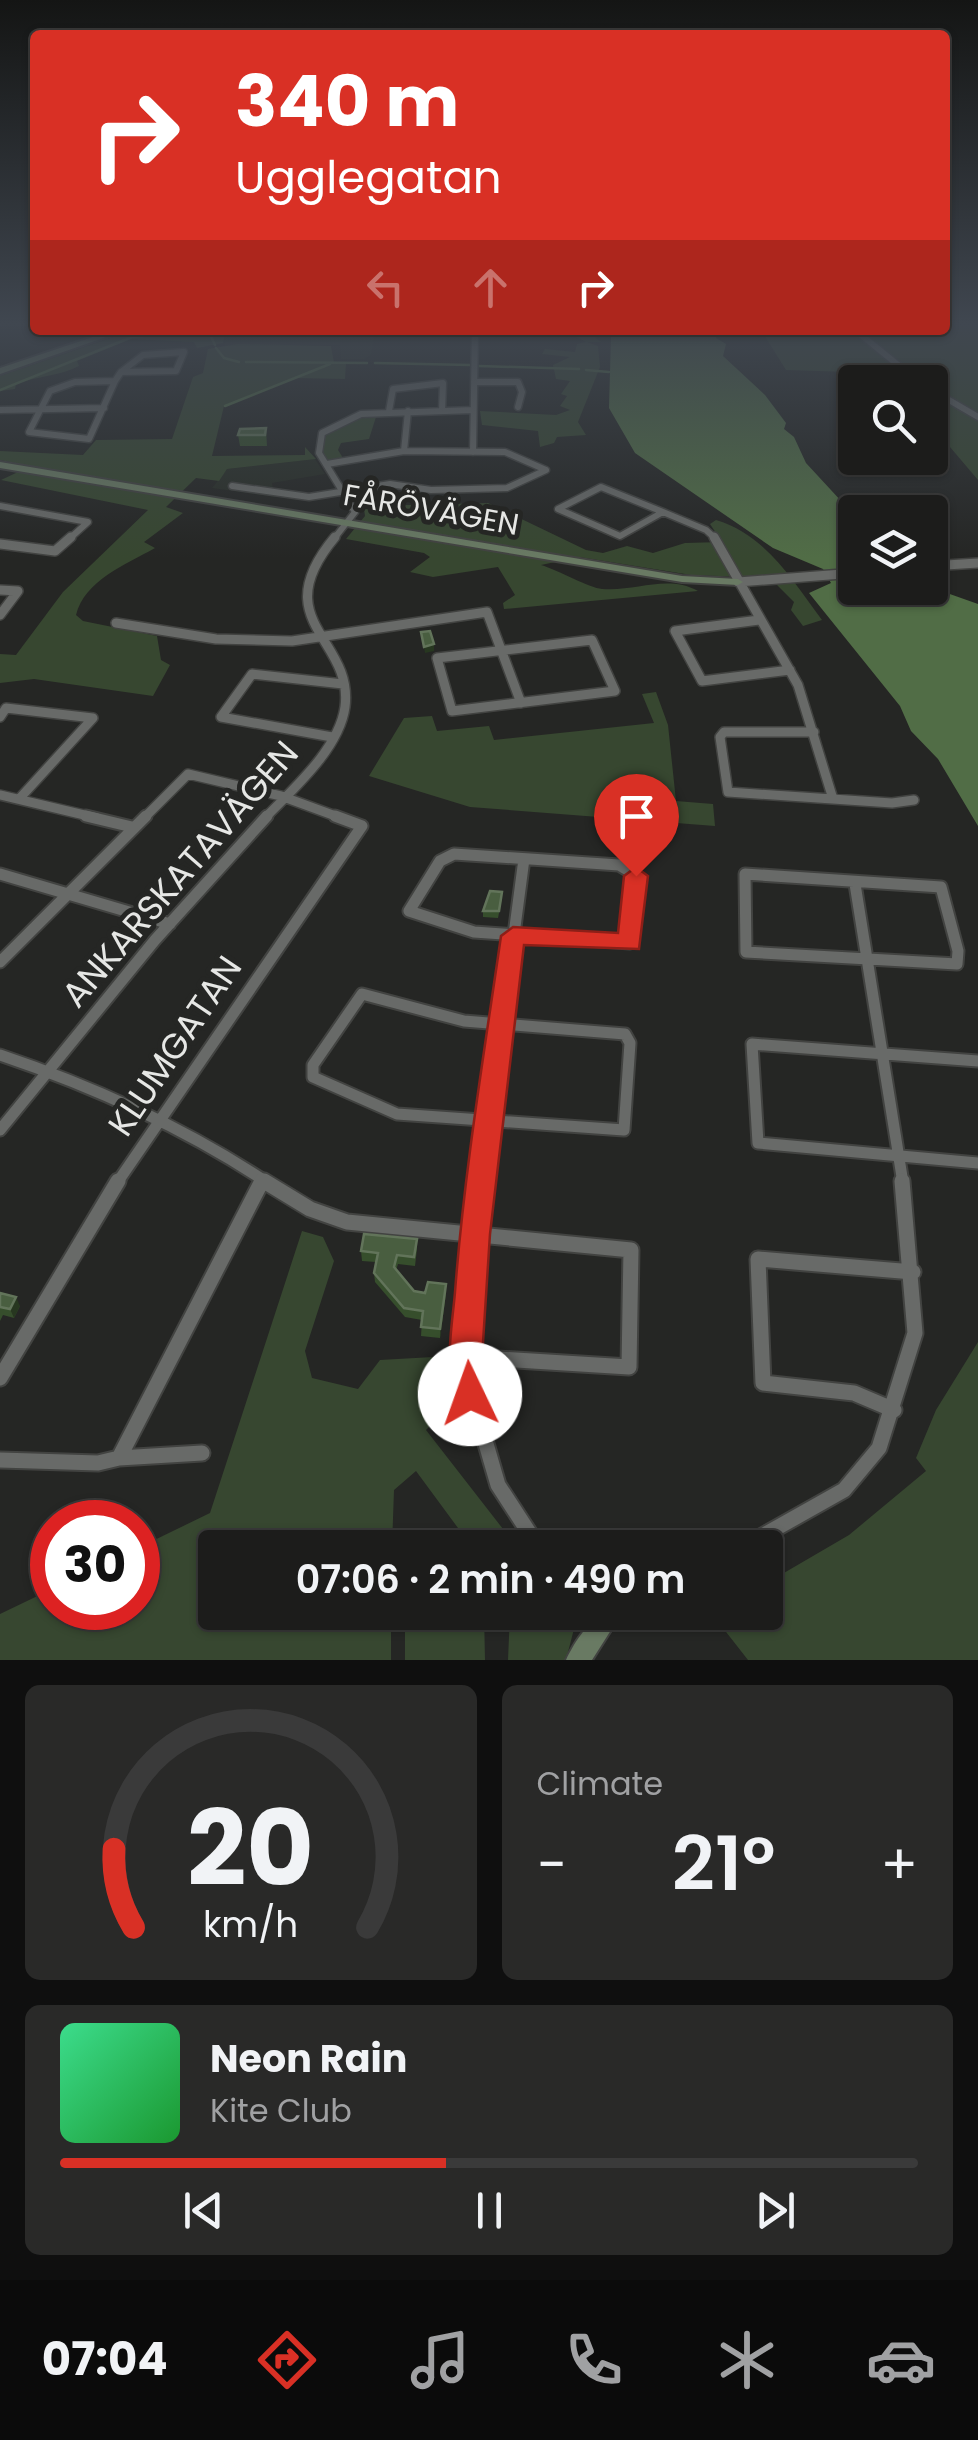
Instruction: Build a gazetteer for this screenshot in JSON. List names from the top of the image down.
{
  "streets": {
    "street": ["FÅRÖVÄGEN", "ANKARSKATAVÄGEN", "KLUMGATAN"]
  },
  "crossings": [
    ["ANKARSKATAVÄGEN", "KLUMGATAN"]
  ],
  "page": {
    "turn": ["340 m", "Ugglegatan"],
    "limit": "30",
    "trip": "07:06 · 2 min · 490 m",
    "tile": "Climate",
    "heat": ["−", "21°", "+"],
    "song": ["Neon Rain", "Kite Club"],
    "tabs": "07:04",
    "gauge": ["20", "km/h"]
  }
}
